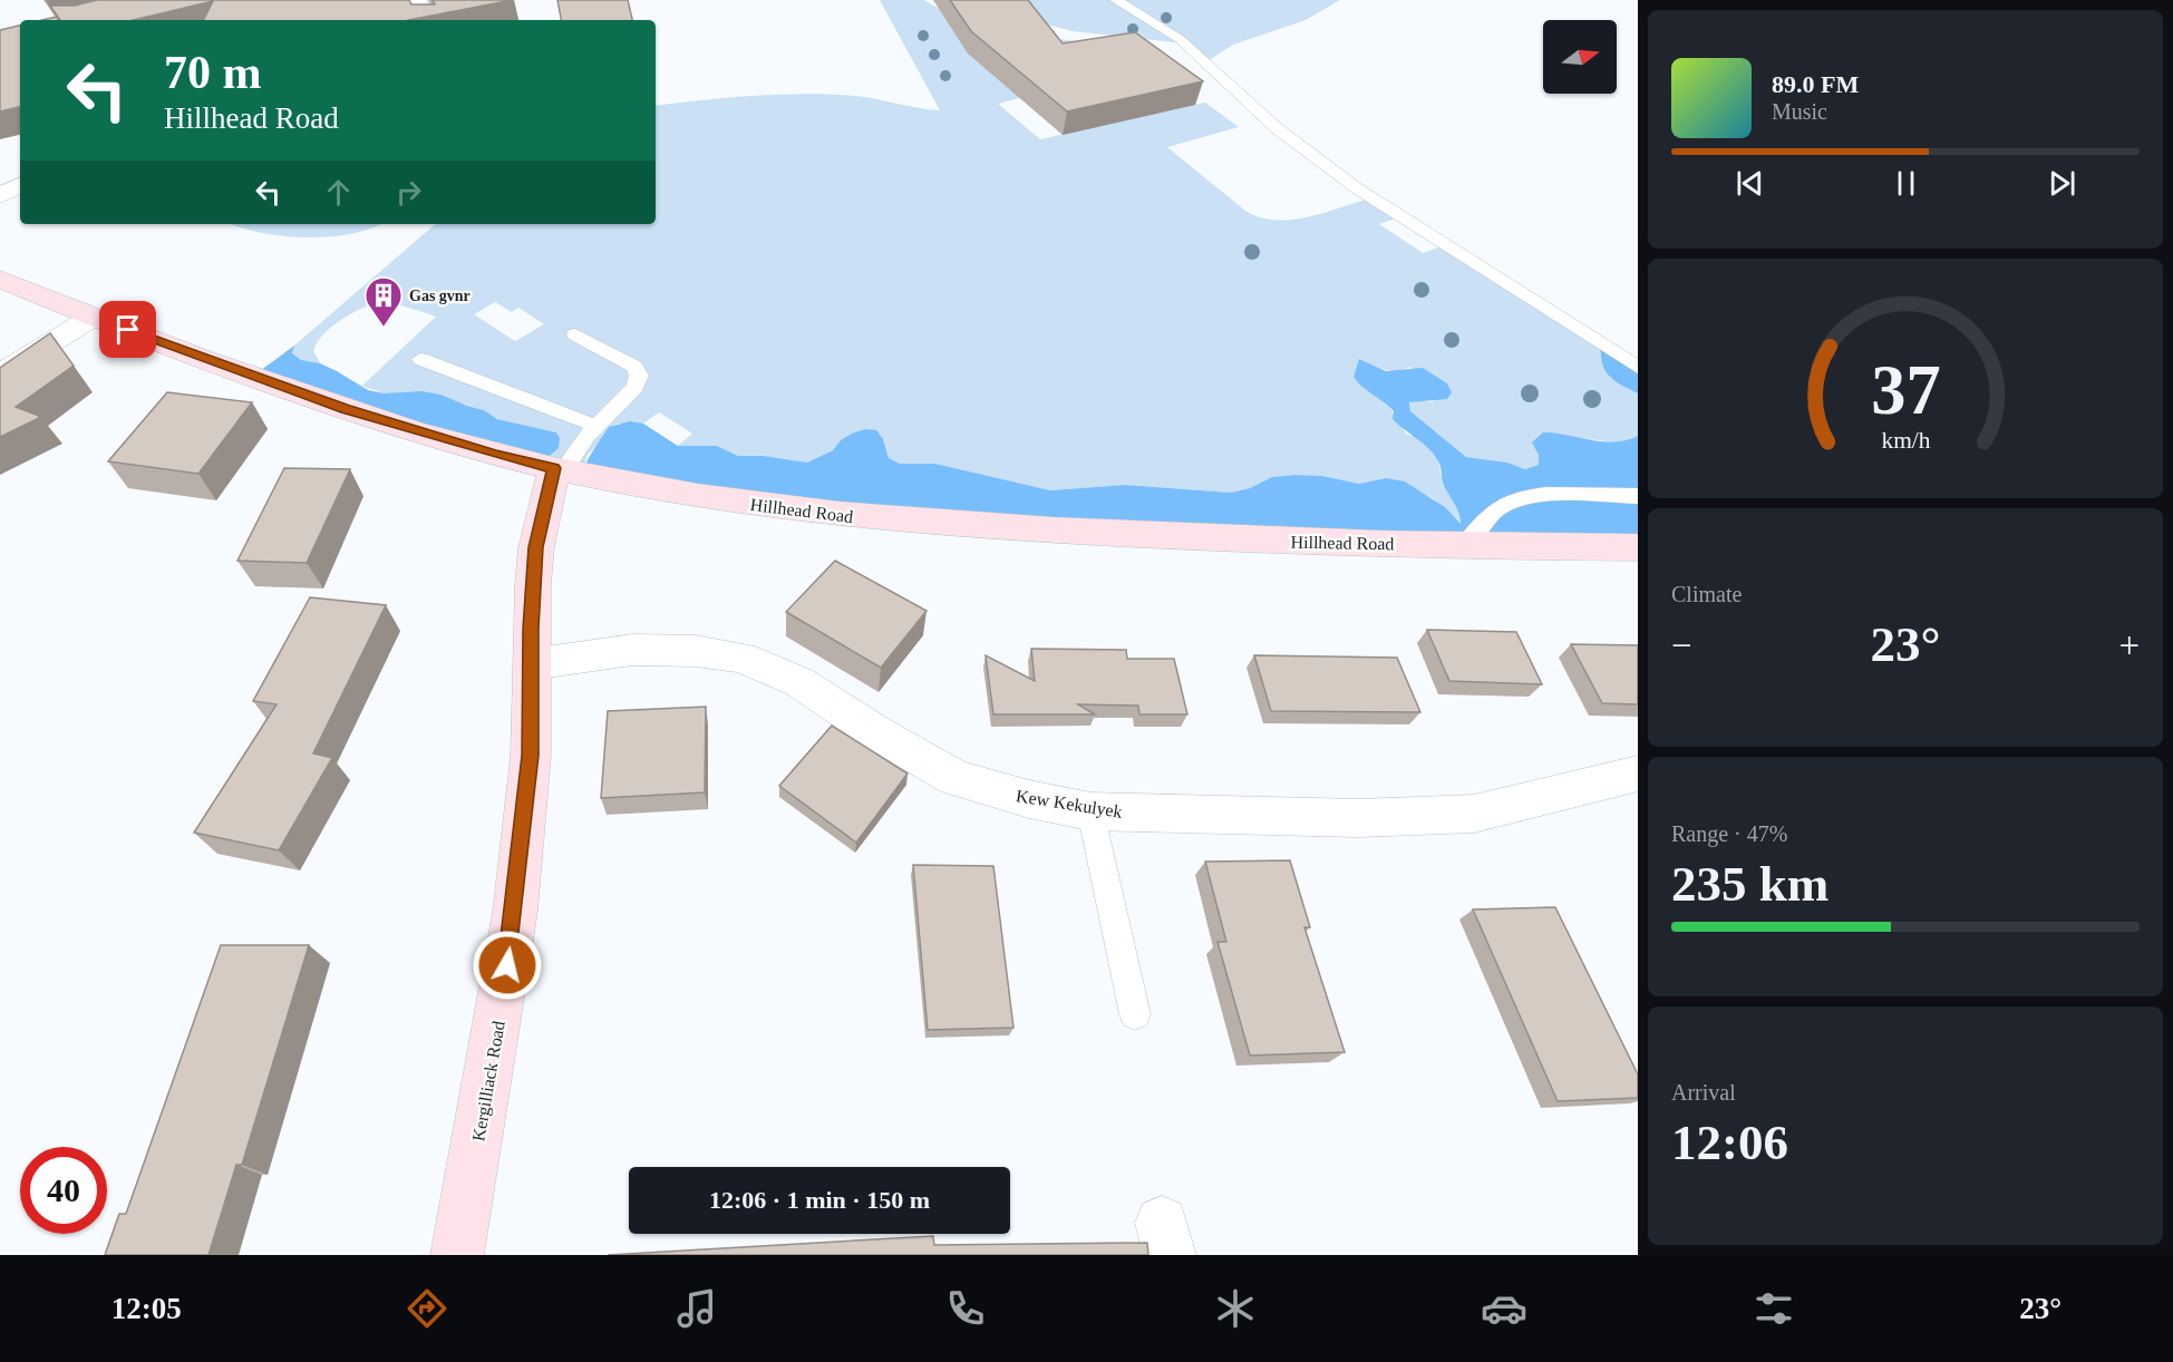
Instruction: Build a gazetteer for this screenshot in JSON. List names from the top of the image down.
{
  "streets": {
    "street": ["Hillhead Road", "Kew Kekulyek", "Kergilliack Road"]
  },
  "crossings": [
    ["Hillhead Road", "Kergilliack Road"],
    ["Kew Kekulyek", "Kergilliack Road"]
  ],
  "places": {
    "building": ["Gas gvnr"]
  },
  "north": "right",
  "page": {
    "turn": ["70 m", "Hillhead Road"],
    "song": ["89.0 FM", "Music"],
    "tile": [
      "Climate",
      ["Range · 47%", "235 km"],
      ["Arrival", "12:06"]
    ],
    "heat": ["−", "23°", "+"],
    "limit": "40",
    "trip": "12:06 · 1 min · 150 m",
    "tabs": ["12:05", "23°"],
    "gauge": ["37", "km/h"]
  }
}
